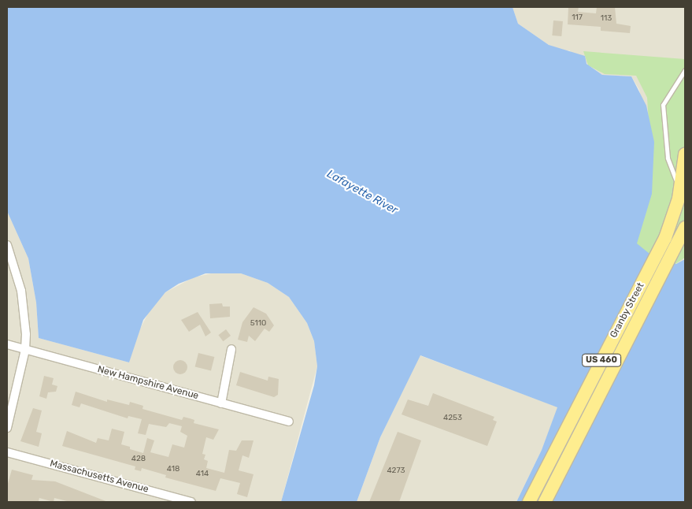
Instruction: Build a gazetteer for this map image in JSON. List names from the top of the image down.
{
  "streets": {
    "main road": ["Granby Street", "US 460"],
    "street": ["New Hampshire Avenue", "Massachusetts Avenue"]
  },
  "water": ["Lafayette River"],
  "house_numbers": [
    "117",
    "113",
    "5110",
    "4253",
    "428",
    "418",
    "4273",
    "414"
  ]
}
